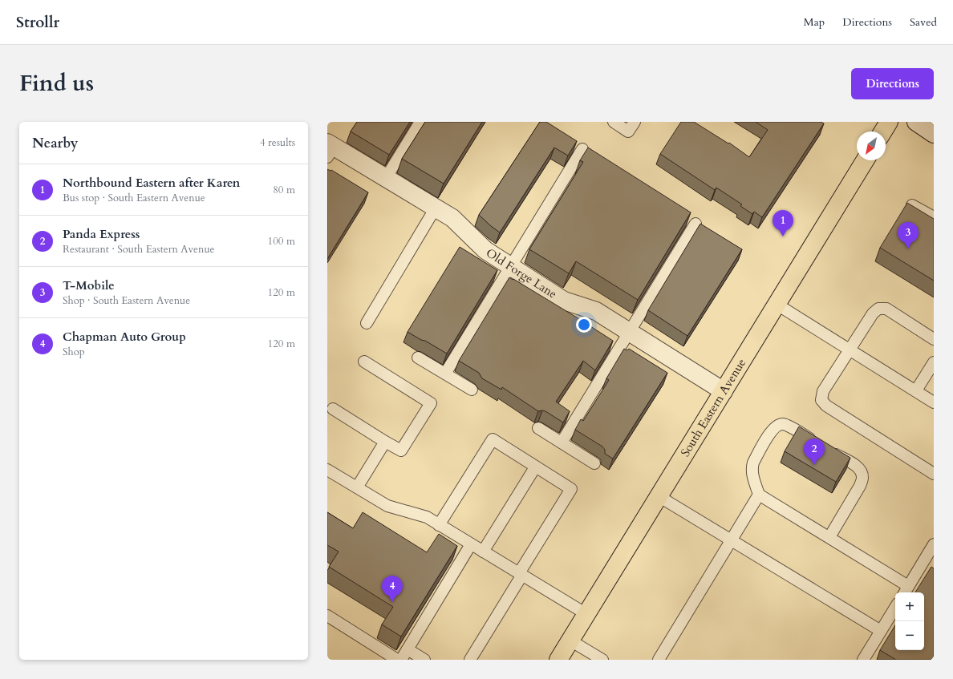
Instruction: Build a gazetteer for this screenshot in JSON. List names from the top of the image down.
{
  "streets": {
    "main road": ["South Eastern Avenue"],
    "street": ["Old Forge Lane"]
  },
  "crossings": [
    ["Old Forge Lane", "South Eastern Avenue"]
  ],
  "north": "bottom left",
  "page": {
    "header": "Strollr",
    "nav": ["Map", "Directions", "Saved"],
    "title": "Find us",
    "buttons": "Directions",
    "heading": ["Nearby", "4 results"],
    "list": [
      {
        "mark": "1",
        "name": "Northbound Eastern after Karen",
        "note": "Bus stop · South Eastern Avenue",
        "value": "80 m"
      },
      {
        "mark": "2",
        "name": "Panda Express",
        "note": "Restaurant · South Eastern Avenue",
        "value": "100 m"
      },
      {
        "mark": "3",
        "name": "T-Mobile",
        "note": "Shop · South Eastern Avenue",
        "value": "120 m"
      },
      {
        "mark": "4",
        "name": "Chapman Auto Group",
        "note": "Shop",
        "value": "120 m"
      }
    ],
    "pins": [
      "1",
      "3",
      "2",
      "4"
    ],
    "map_buttons": ["+", "−"]
  }
}
